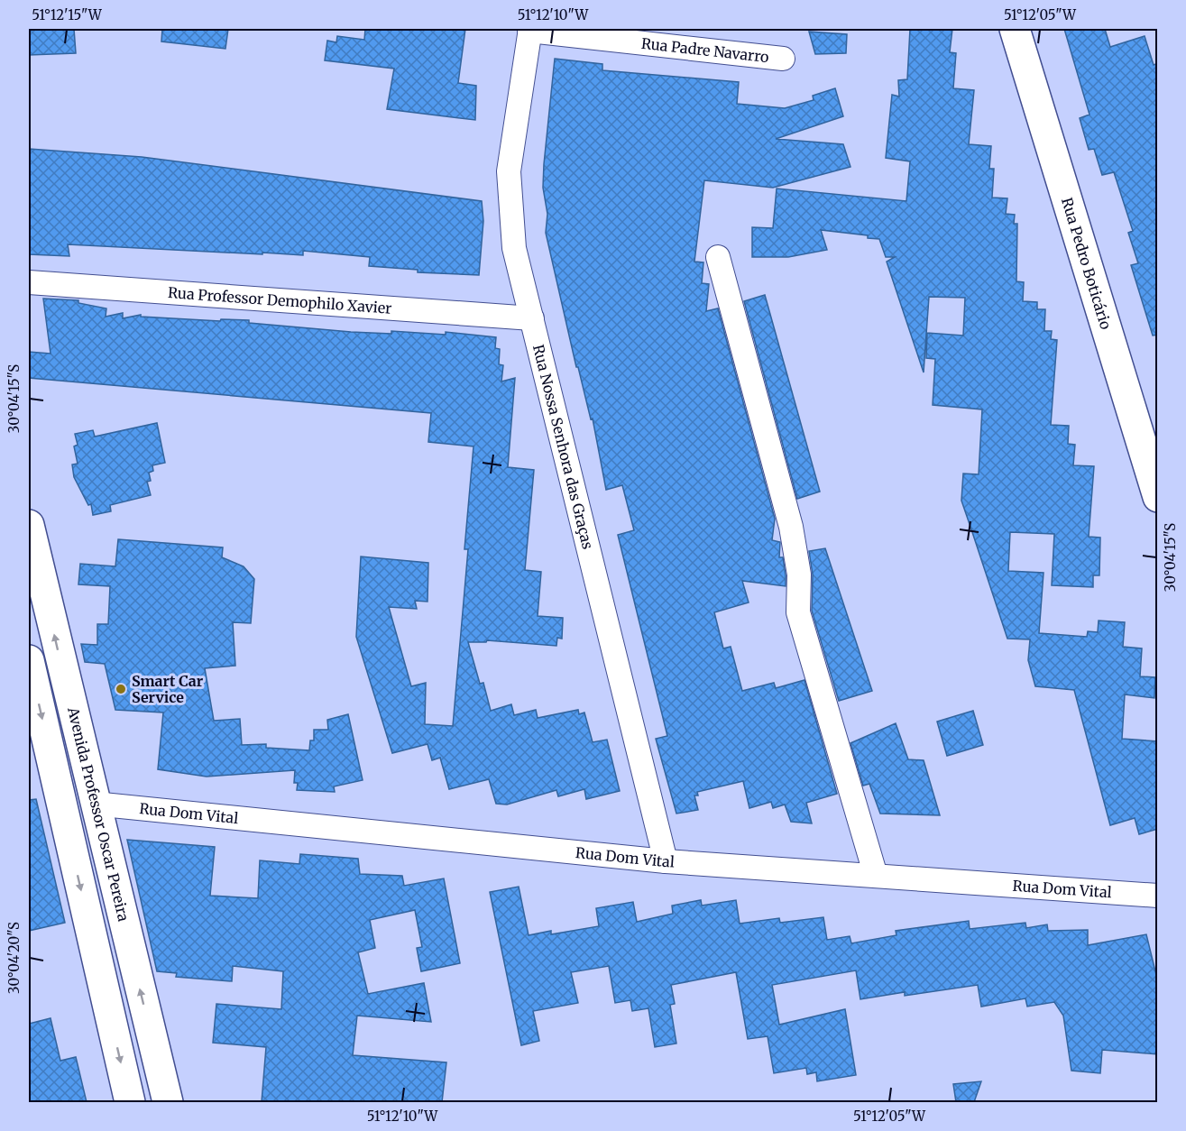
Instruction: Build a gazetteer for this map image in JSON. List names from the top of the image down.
{
  "streets": {
    "main road": ["Rua Pedro Boticário", "Avenida Professor Oscar Pereira"],
    "street": [
      "Rua Padre Navarro",
      "Rua Professor Demophilo Xavier",
      "Rua Nossa Senhora das Graças",
      "Rua Dom Vital"
    ]
  },
  "crossings": [
    ["Rua Padre Navarro", "Rua Nossa Senhora das Graças"],
    ["Rua Professor Demophilo Xavier", "Rua Nossa Senhora das Graças"],
    ["Rua Nossa Senhora das Graças", "Rua Dom Vital"],
    ["Rua Dom Vital", "Avenida Professor Oscar Pereira"]
  ],
  "places": ["Smart Car Service"],
  "coordinates": [
    "51°12'15\"W",
    "51°12'10\"W",
    "51°12'05\"W",
    "30°04'15\"S",
    "30°04'20\"S"
  ]
}
